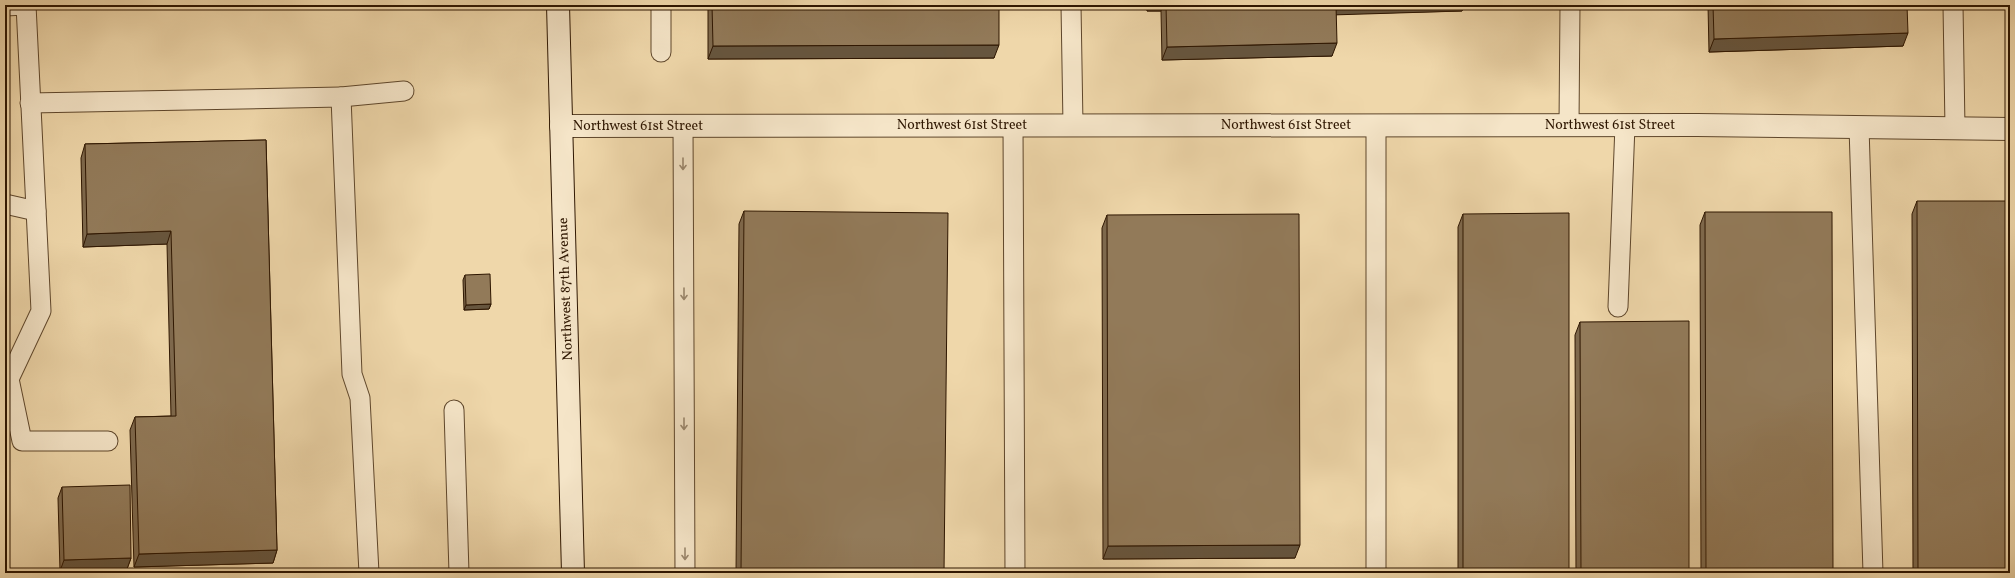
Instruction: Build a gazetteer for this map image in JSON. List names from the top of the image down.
{
  "streets": {
    "street": ["Northwest 61st Street", "Northwest 87th Avenue"]
  },
  "crossings": [
    ["Northwest 61st Street", "Northwest 87th Avenue"]
  ]
}
